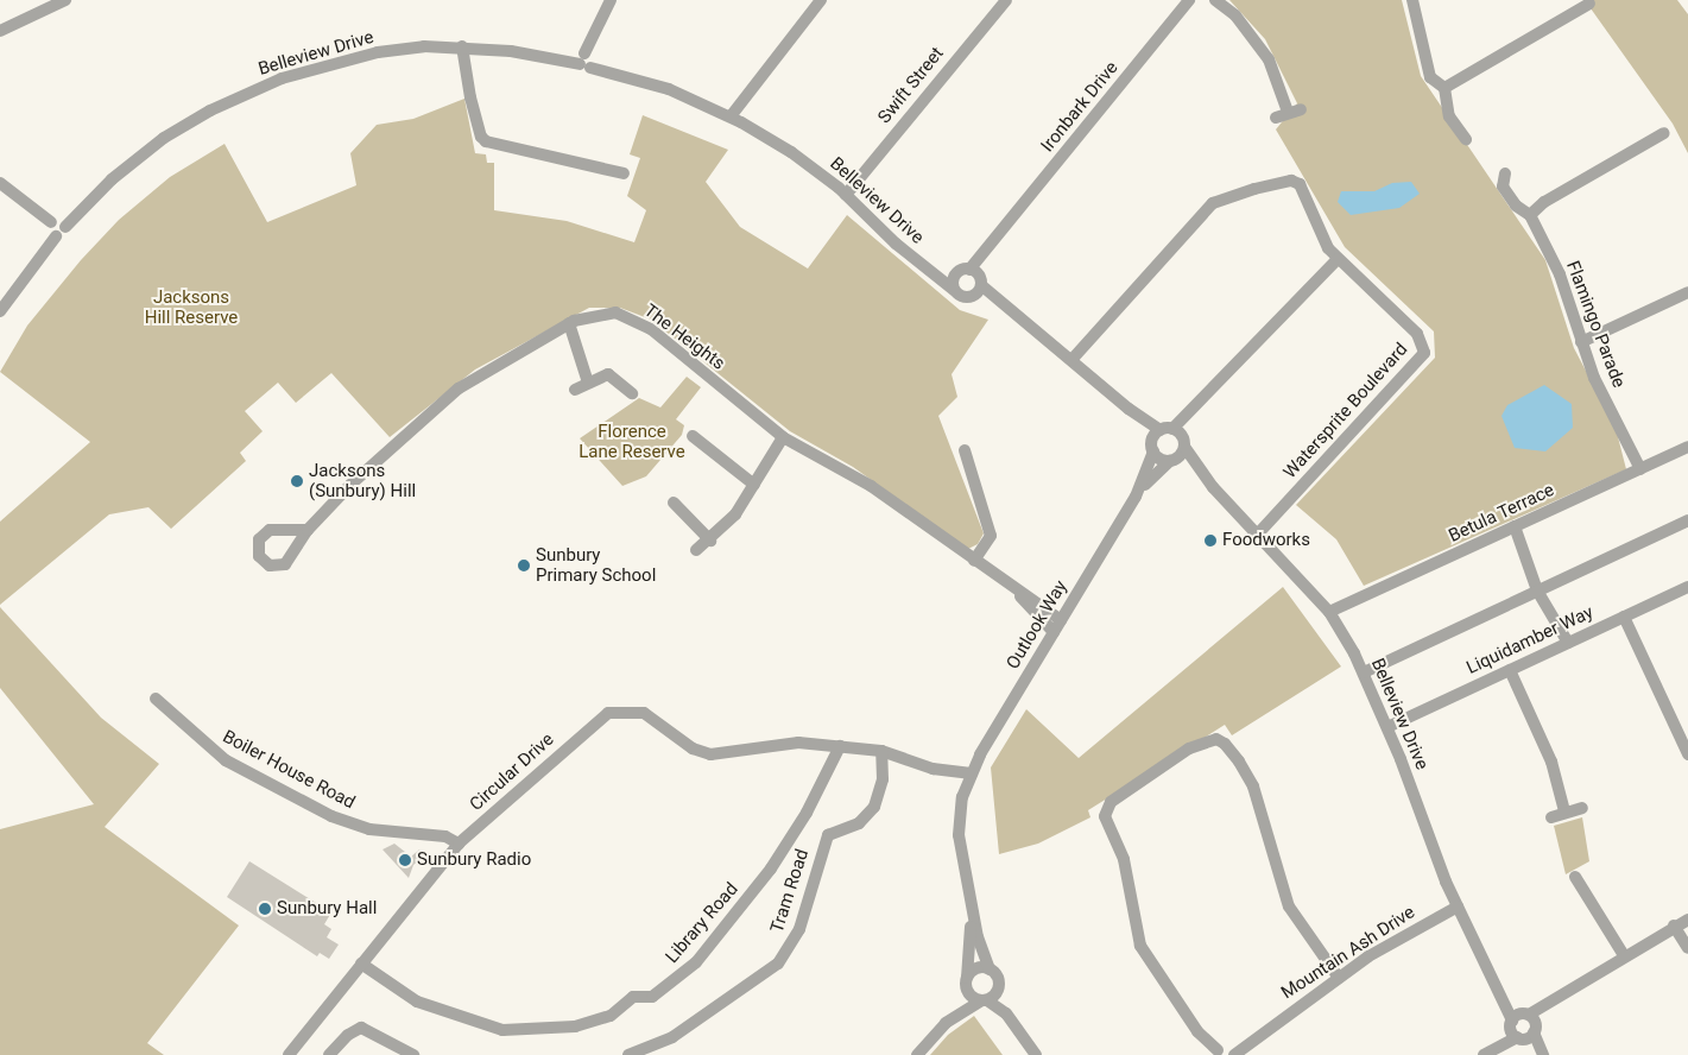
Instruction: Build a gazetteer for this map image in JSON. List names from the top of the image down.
{
  "streets": {
    "street": [
      "Belleview Drive",
      "Swift Street",
      "Ironbark Drive",
      "Flamingo Parade",
      "The Heights",
      "Watersprite Boulevard",
      "Betula Terrace",
      "Outlook Way",
      "Liquidamber Way",
      "Boiler House Road",
      "Circular Drive",
      "Tram Road",
      "Library Road",
      "Mountain Ash Drive"
    ]
  },
  "crossings": [
    ["Belleview Drive", "Swift Street"],
    ["Belleview Drive", "Ironbark Drive"],
    ["Belleview Drive", "Watersprite Boulevard"],
    ["Belleview Drive", "Betula Terrace"],
    ["Belleview Drive", "Outlook Way"],
    ["Belleview Drive", "Liquidamber Way"],
    ["Belleview Drive", "Mountain Ash Drive"],
    ["Flamingo Parade", "Betula Terrace"],
    ["The Heights", "Outlook Way"],
    ["Outlook Way", "Circular Drive"],
    ["Boiler House Road", "Circular Drive"],
    ["Circular Drive", "Tram Road"],
    ["Circular Drive", "Library Road"]
  ],
  "parks": ["Jacksons Hill Reserve", "Florence Lane Reserve"],
  "places": [
    "Jacksons (Sunbury) Hill",
    "Foodworks",
    "Sunbury Primary School",
    "Sunbury Radio",
    "Sunbury Hall"
  ]
}
